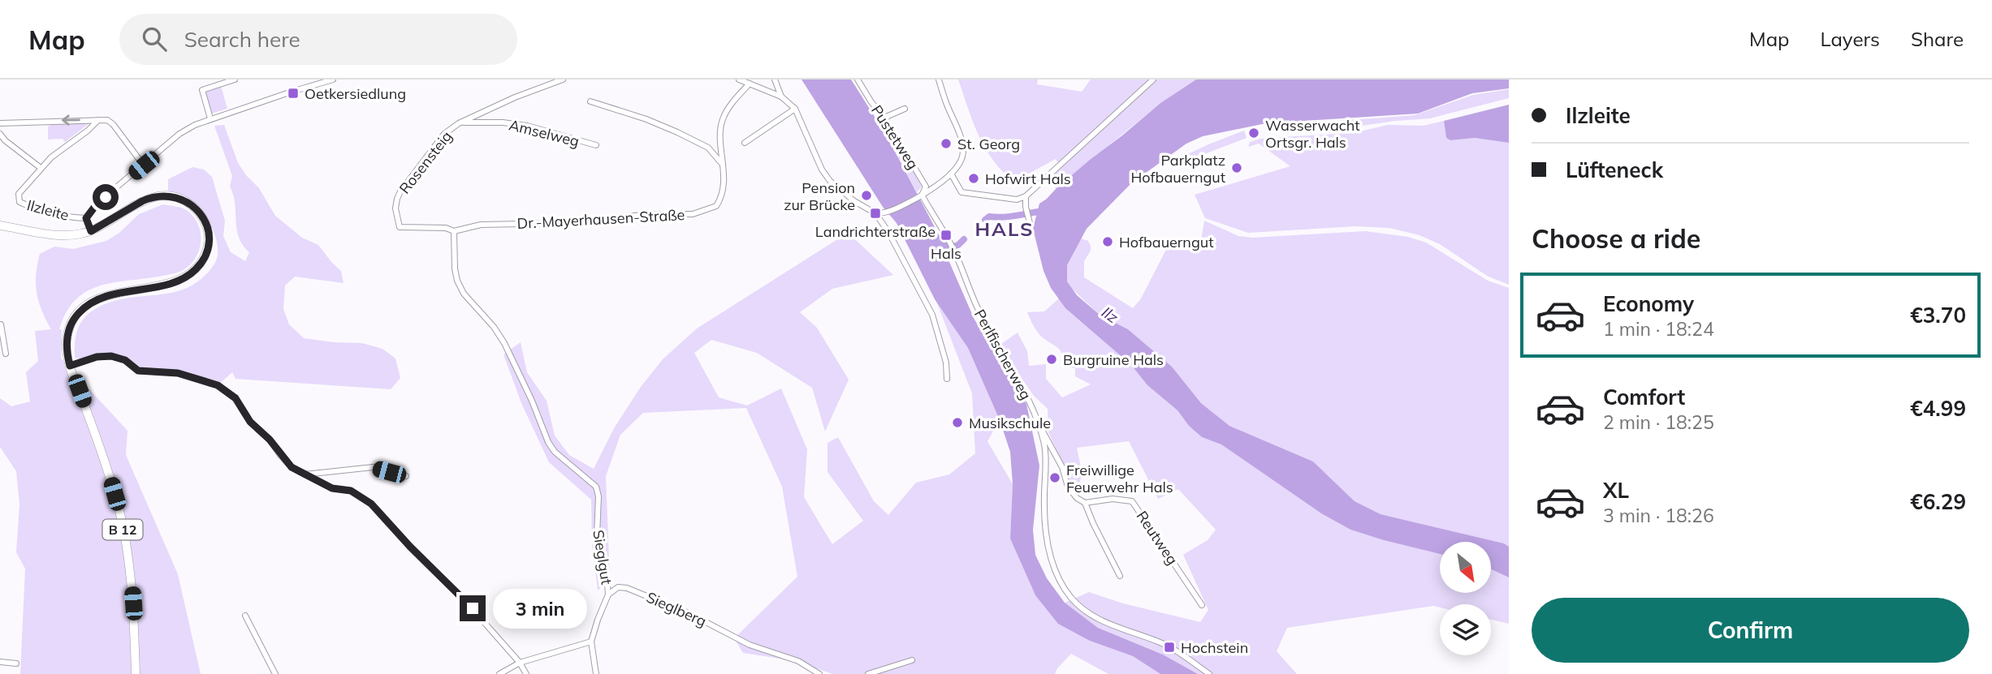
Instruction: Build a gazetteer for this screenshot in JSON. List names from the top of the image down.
{
  "streets": {
    "main road": ["B 12"],
    "street": [
      "Amselweg",
      "Pustetweg",
      "Rosensteig",
      "Ilzleite",
      "Dr.-Mayerhausen-Straße",
      "Perlfischerweg",
      "Reutweg",
      "Sieglgut",
      "Sieglberg"
    ]
  },
  "crossings": [
    ["Amselweg", "Rosensteig"],
    ["Pustetweg", "Perlfischerweg"],
    ["Rosensteig", "Dr.-Mayerhausen-Straße"],
    ["Rosensteig", "Sieglgut"],
    ["Ilzleite", "B 12"],
    ["Dr.-Mayerhausen-Straße", "Sieglgut"],
    ["Sieglgut", "Sieglberg"]
  ],
  "districts": ["HALS"],
  "water": ["Ilz"],
  "places": {
    "transit": [
      "Oetkersiedlung",
      "Landrichterstraße",
      "Hals",
      "Hochstein"
    ],
    "other": [
      "Wasserwacht Ortsgr. Hals",
      "St. Georg",
      "Parkplatz Hofbauerngut",
      "Hofwirt Hals",
      "Pension zur Brücke",
      "Hofbauerngut",
      "Burgruine Hals",
      "Musikschule",
      "Freiwillige Feuerwehr Hals"
    ]
  },
  "north": "bottom right",
  "page": {
    "header": "Map",
    "search": "Search here",
    "nav": ["Map", "Layers", "Share"],
    "banner": ["Ilzleite", "Lüfteneck"],
    "heading": "Choose a ride",
    "list": [
      {
        "name": "Economy",
        "note": "1 min · 18:24",
        "value": "€3.70"
      },
      {
        "name": "Comfort",
        "note": "2 min · 18:25",
        "value": "€4.99"
      },
      {
        "name": "XL",
        "note": "3 min · 18:26",
        "value": "€6.29"
      }
    ],
    "buttons": "Confirm",
    "bubble": "3 min"
  }
}
